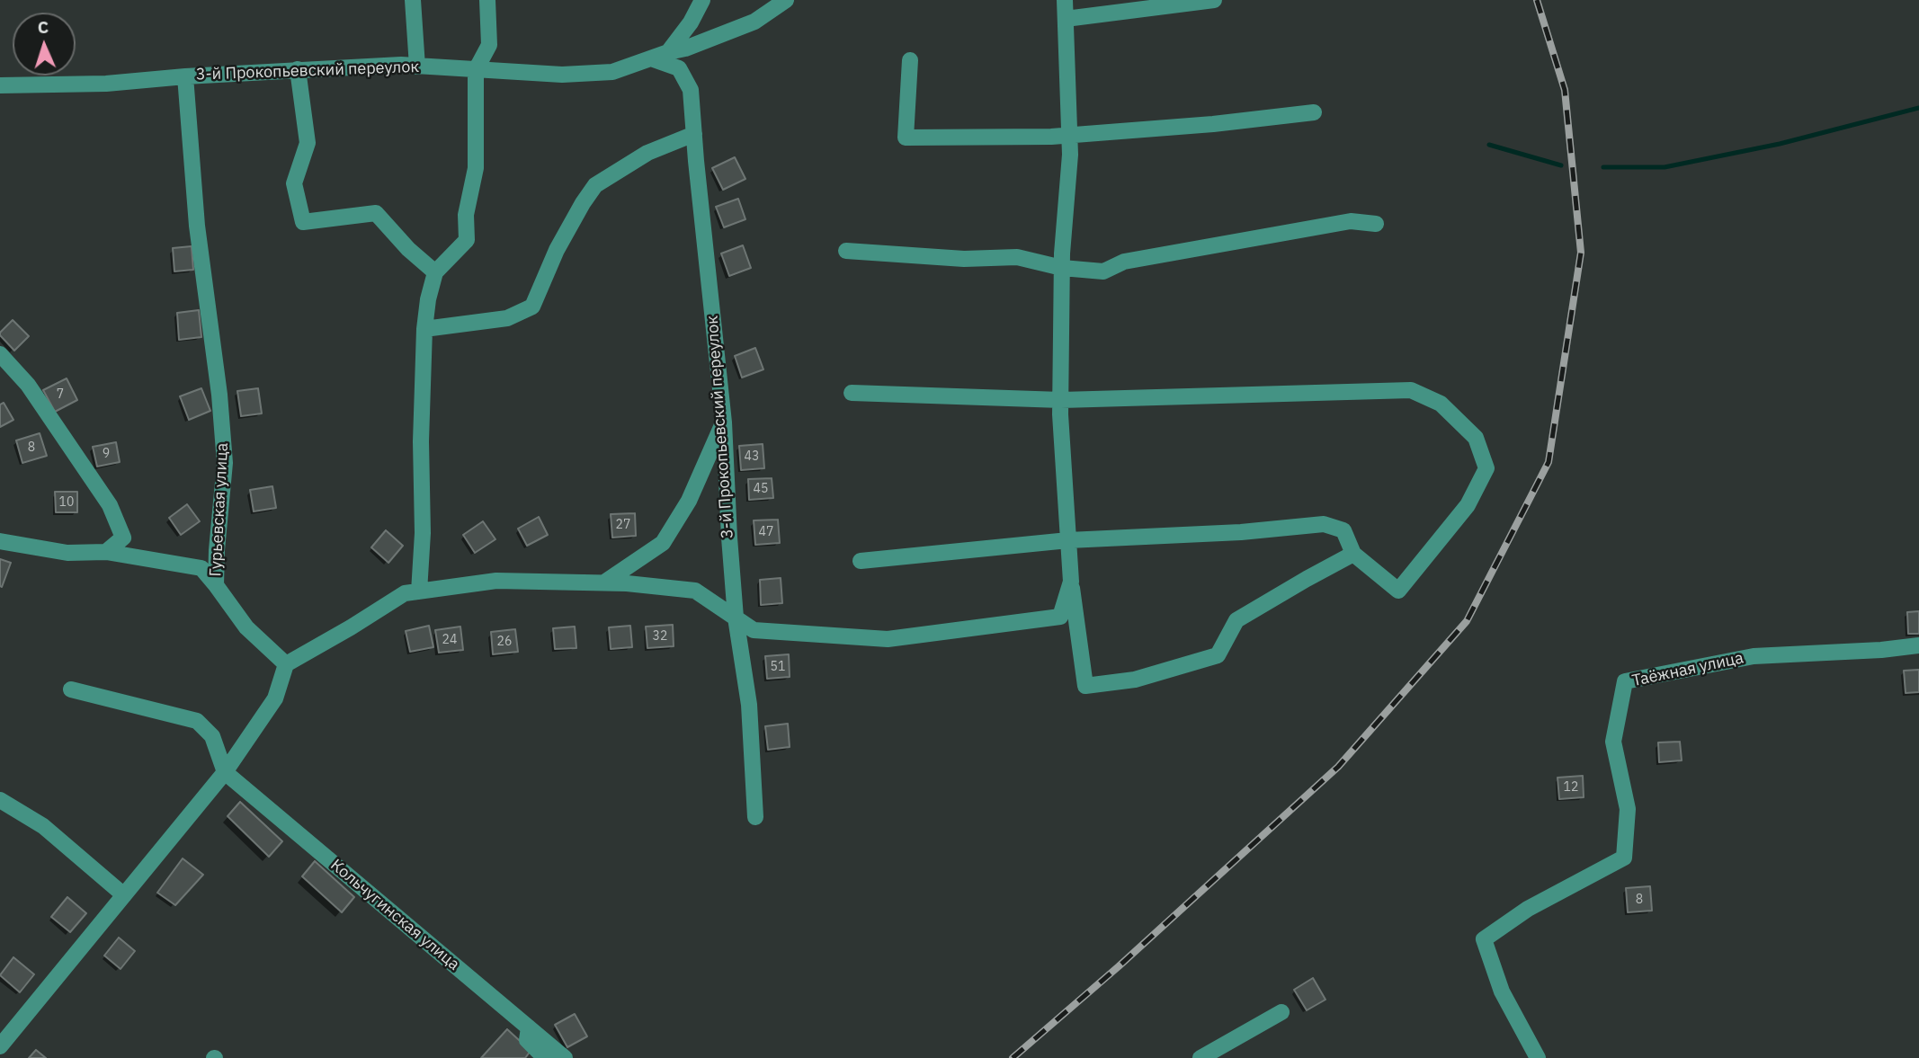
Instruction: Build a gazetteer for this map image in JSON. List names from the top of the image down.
{
  "streets": {
    "street": [
      "3-й Прокопьевский переулок",
      "Гурьевская улица",
      "Таёжная улица",
      "Кольчугинская улица"
    ]
  },
  "crossings": [
    ["3-й Прокопьевский переулок", "Гурьевская улица"]
  ],
  "house_numbers": [
    "7",
    "8",
    "9",
    "43",
    "45",
    "10",
    "27",
    "47",
    "32",
    "24",
    "26",
    "51",
    "12",
    "8"
  ],
  "north": "top"
}
